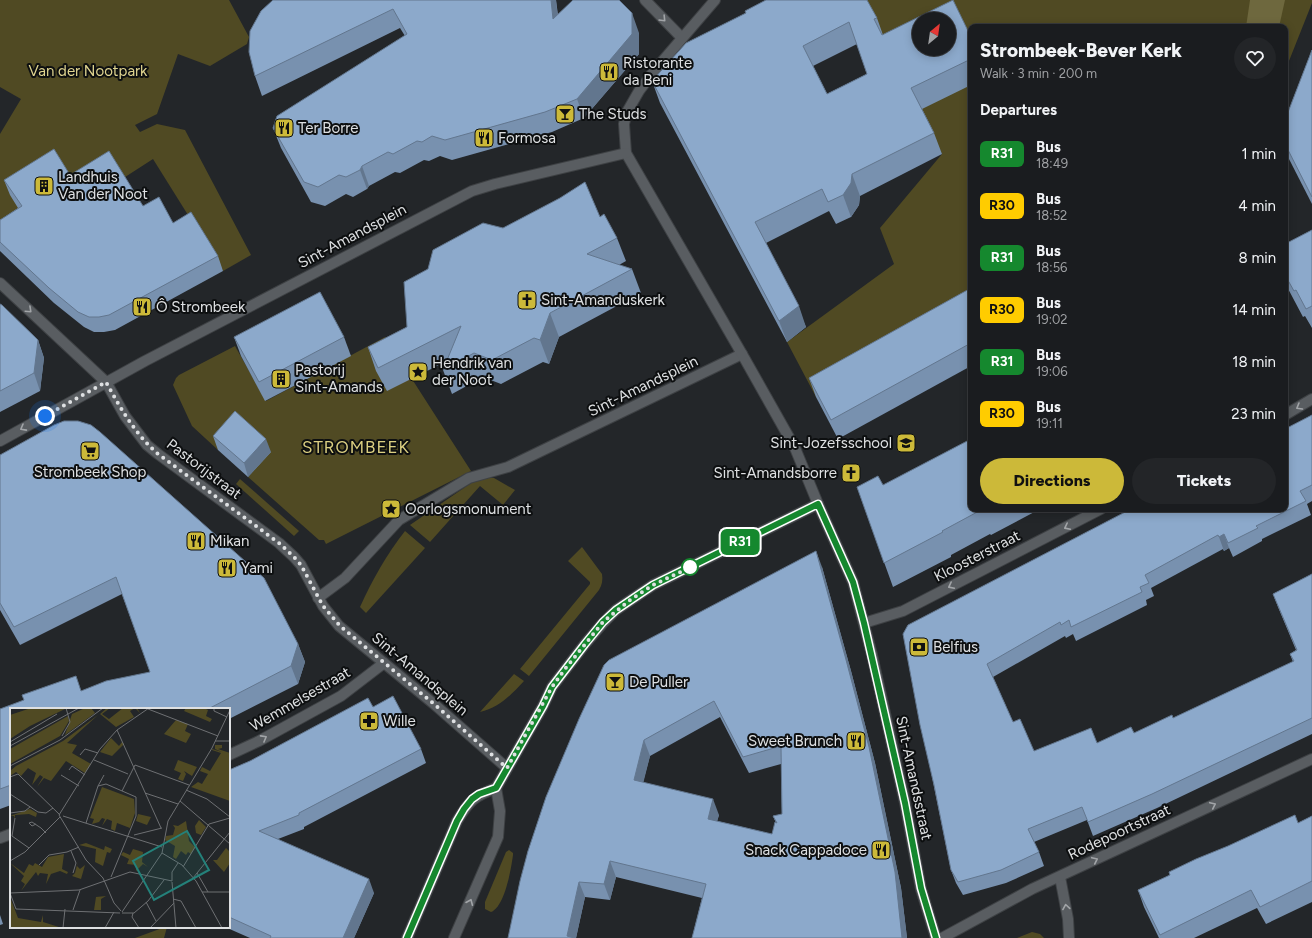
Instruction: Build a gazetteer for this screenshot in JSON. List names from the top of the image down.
{
  "streets": {
    "street": [
      "Sint-Amandsplein",
      "Pastorijstraat",
      "Kloosterstraat",
      "Wemmelsestraat",
      "Sint-Amandsstraat",
      "Rodepoortstraat"
    ]
  },
  "crossings": [
    ["Sint-Amandsplein", "Pastorijstraat"],
    ["Sint-Amandsplein", "Wemmelsestraat"],
    ["Kloosterstraat", "Sint-Amandsstraat"]
  ],
  "one_way": ["Kloosterstraat", "Wemmelsestraat", "Rodepoortstraat"],
  "districts": ["STROMBEEK"],
  "parks": ["Van der Nootpark"],
  "places": {
    "restaurant": [
      "Ristorante da Beni",
      "Ter Borre",
      "Formosa",
      "Ô Strombeek",
      "Mikan",
      "Yami",
      "Sweet Brunch",
      "Snack Cappadoce"
    ],
    "bar": ["The Studs", "De Puller"],
    "building": ["Landhuis Van der Noot", "Pastorij Sint-Amands"],
    "church": ["Sint-Amanduskerk", "Sint-Amandsborre"],
    "place": ["Hendrik van der Noot", "Oorlogsmonument"],
    "school or university": ["Sint-Jozefsschool"],
    "supermarket": ["Strombeek Shop"],
    "bank": ["Belfius"],
    "pharmacy": ["Wille"]
  },
  "lines": ["bus line R31"],
  "north": "top right",
  "page": {
    "on_map": "R31",
    "heading": [
      ["Strombeek-Bever Kerk", "Walk · 3 min · 200 m"],
      "Departures"
    ],
    "list": [
      {
        "mark": "R31",
        "name": "Bus",
        "note": "18:49",
        "value": "1 min"
      },
      {
        "mark": "R30",
        "name": "Bus",
        "note": "18:52",
        "value": "4 min"
      },
      {
        "mark": "R31",
        "name": "Bus",
        "note": "18:56",
        "value": "8 min"
      },
      {
        "mark": "R30",
        "name": "Bus",
        "note": "19:02",
        "value": "14 min"
      },
      {
        "mark": "R31",
        "name": "Bus",
        "note": "19:06",
        "value": "18 min"
      },
      {
        "mark": "R30",
        "name": "Bus",
        "note": "19:11",
        "value": "23 min"
      }
    ],
    "buttons": ["Directions", "Tickets"]
  }
}
